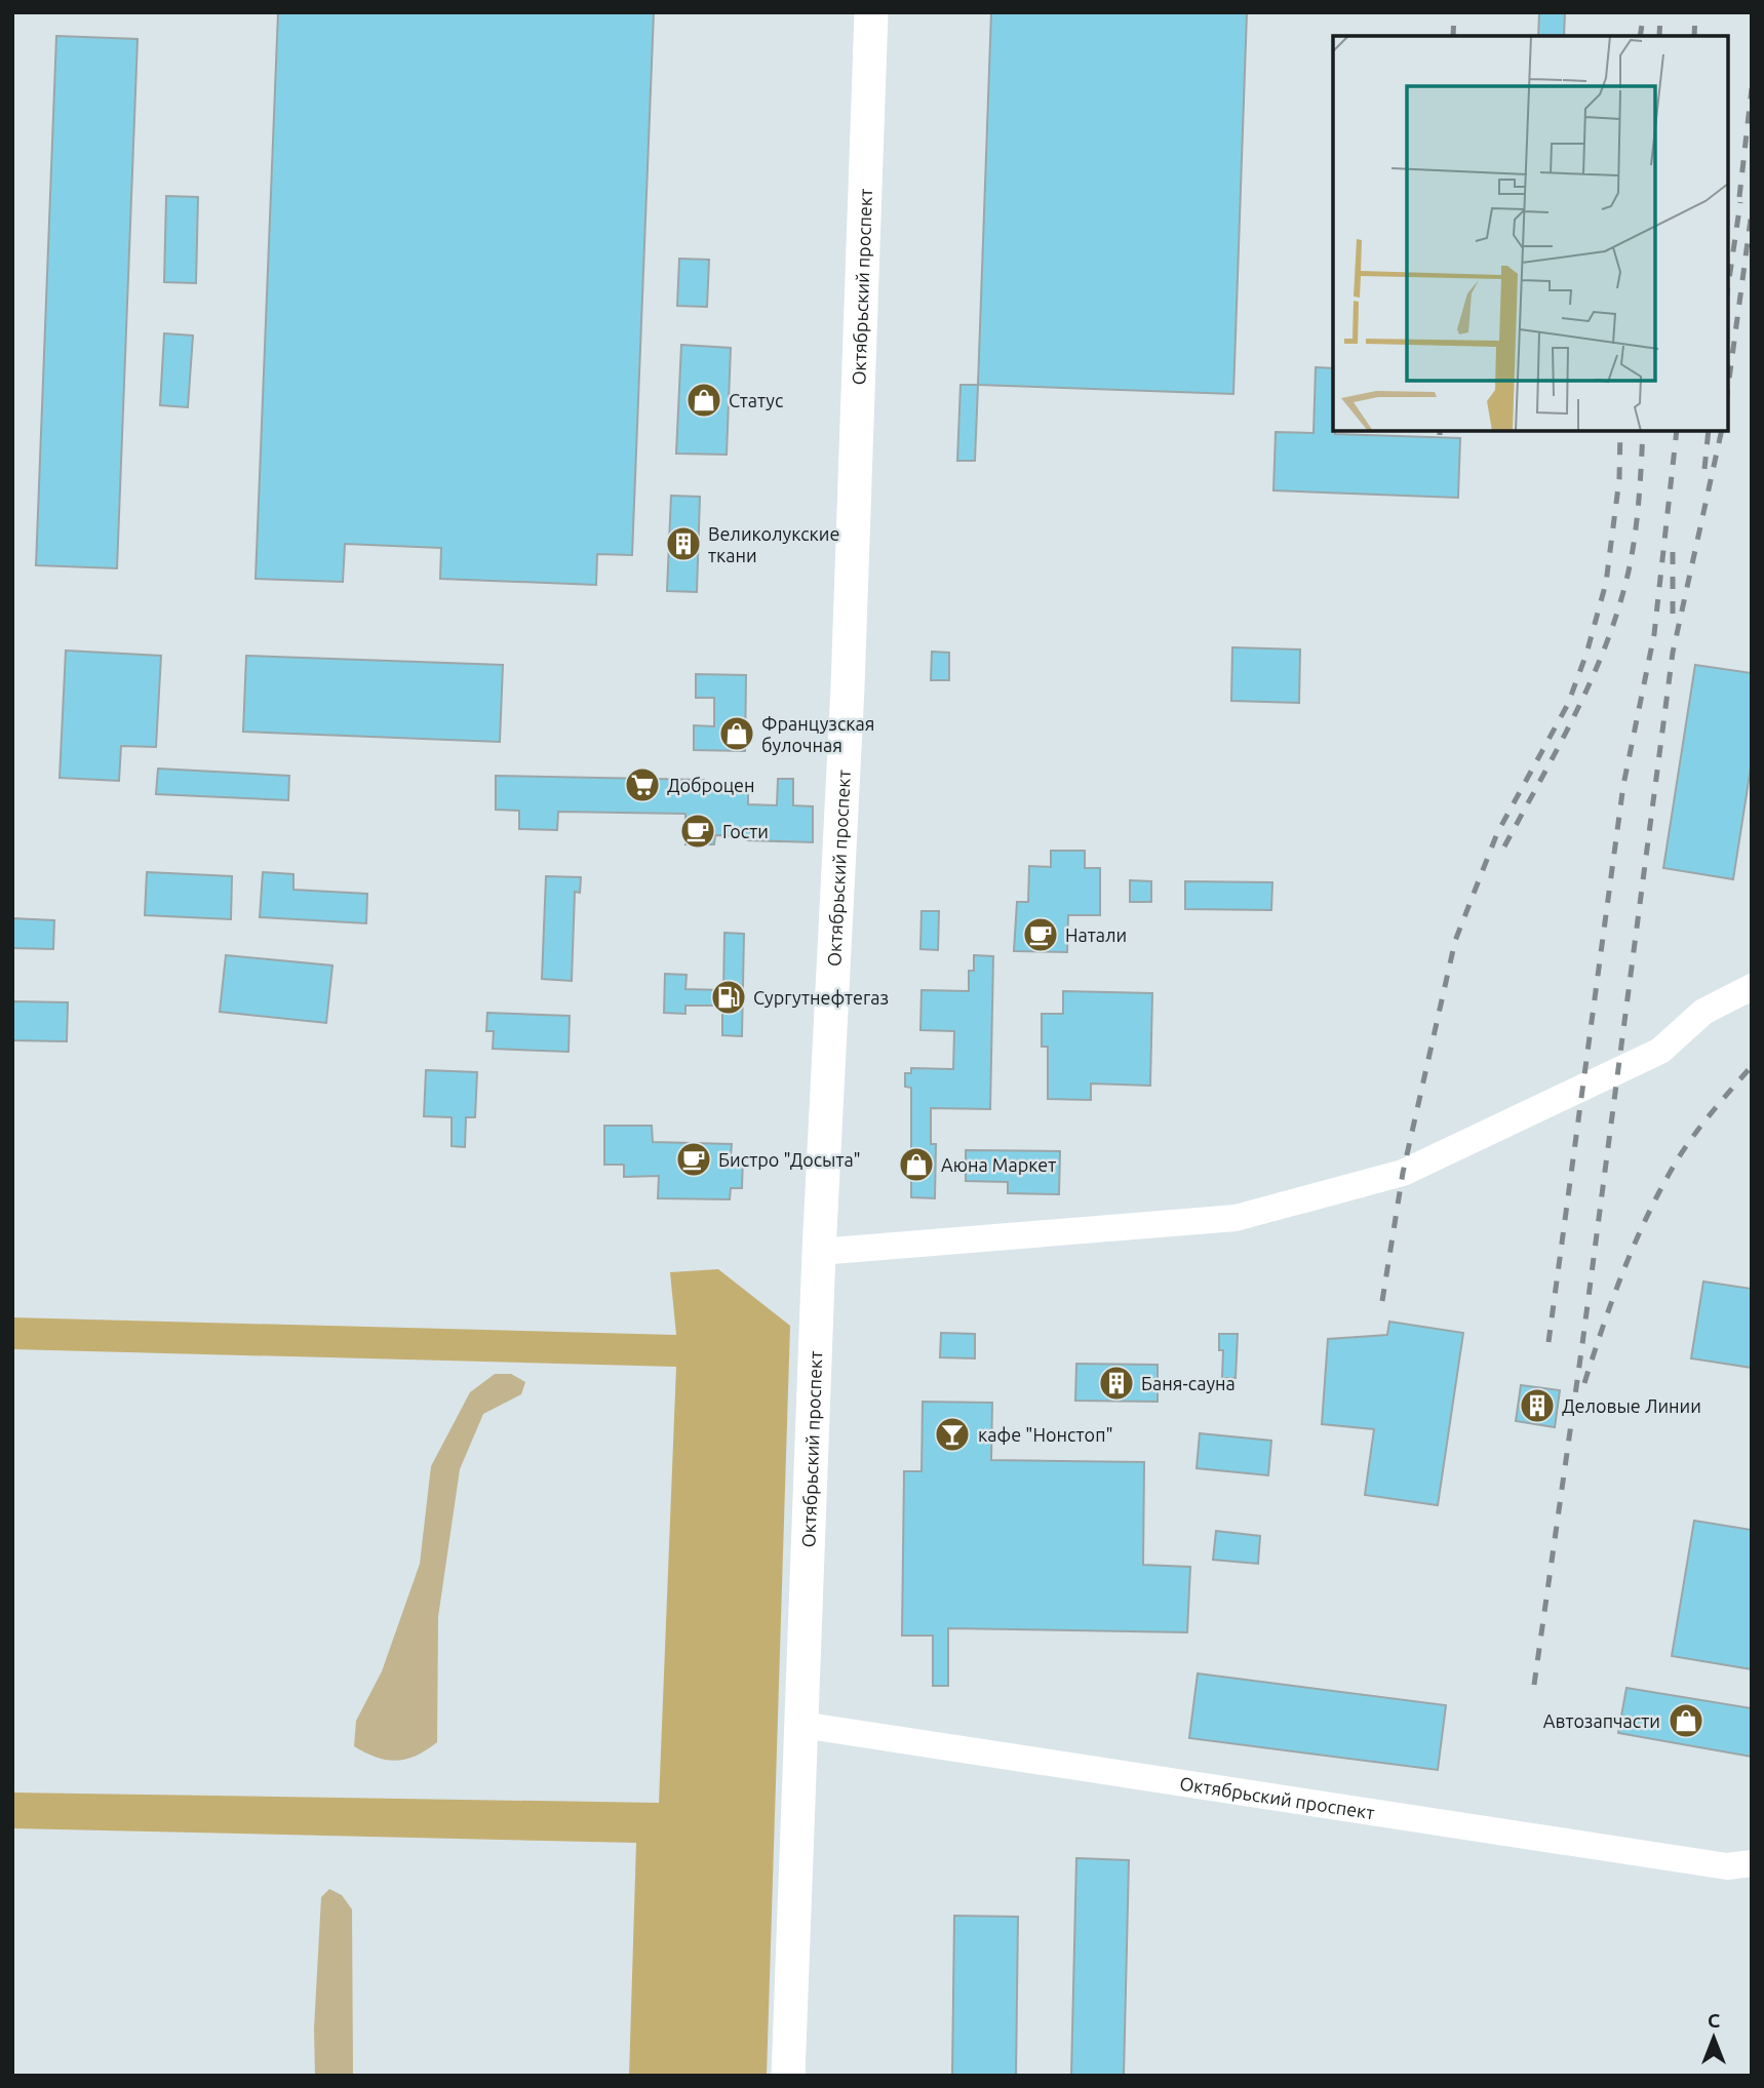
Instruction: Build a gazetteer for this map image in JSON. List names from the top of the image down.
{
  "streets": {
    "main road": ["Октябрьский проспект"]
  },
  "places": {
    "shop": [
      "Статус",
      "Французская булочная",
      "Аюна Маркет",
      "Автозапчасти"
    ],
    "building": ["Великолукские ткани", "Баня-сауна", "Деловые Линии"],
    "supermarket": ["Доброцен"],
    "cafe": ["Гости", "Натали", "Бистро \"Досыта\""],
    "fuel station": ["Сургутнефтегаз"],
    "bar": ["кафе \"Нонстоп\""]
  },
  "north": "top"
}
